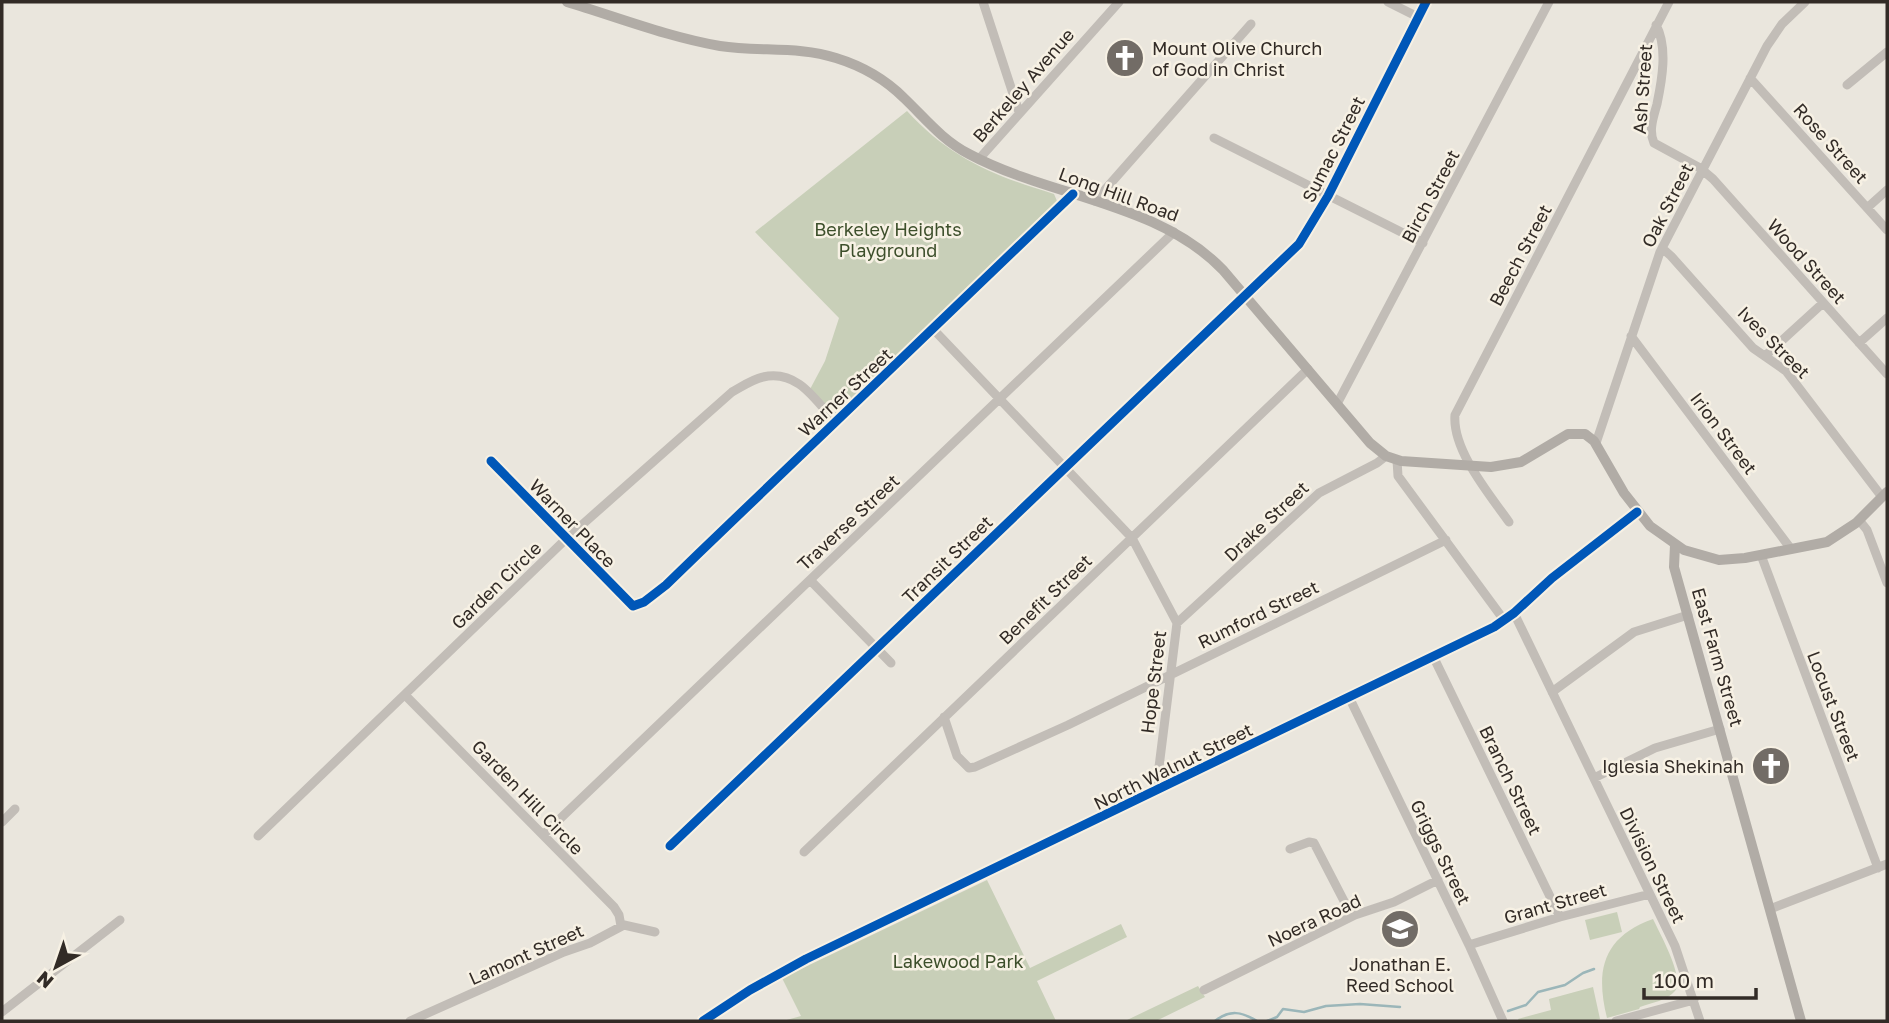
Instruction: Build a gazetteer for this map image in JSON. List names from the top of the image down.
{
  "streets": {
    "main road": ["Long Hill Road", "East Farm Street"],
    "street": [
      "Berkeley Avenue",
      "Ash Street",
      "Rose Street",
      "Sumac Street",
      "Birch Street",
      "Oak Street",
      "Beech Street",
      "Wood Street",
      "Ives Street",
      "Warner Street",
      "Irion Street",
      "Drake Street",
      "Traverse Street",
      "Warner Place",
      "Transit Street",
      "Garden Circle",
      "Benefit Street",
      "Rumford Street",
      "Hope Street",
      "Locust Street",
      "North Walnut Street",
      "Branch Street",
      "Garden Hill Circle",
      "Griggs Street",
      "Division Street",
      "Grant Street",
      "Noera Road",
      "Lamont Street"
    ]
  },
  "crossings": [
    ["Berkeley Avenue", "Long Hill Road"],
    ["Ash Street", "Oak Street"],
    ["Ash Street", "Beech Street"],
    ["Ash Street", "Wood Street"],
    ["Rose Street", "Oak Street"],
    ["Sumac Street", "Long Hill Road"],
    ["Sumac Street", "Transit Street"],
    ["Long Hill Road", "Birch Street"],
    ["Long Hill Road", "Oak Street"],
    ["Long Hill Road", "Beech Street"],
    ["Long Hill Road", "Warner Street"],
    ["Long Hill Road", "Drake Street"],
    ["Long Hill Road", "Traverse Street"],
    ["Long Hill Road", "Transit Street"],
    ["Long Hill Road", "Benefit Street"],
    ["Oak Street", "Wood Street"],
    ["Oak Street", "Ives Street"],
    ["Oak Street", "Irion Street"],
    ["Warner Street", "Warner Place"],
    ["Warner Street", "Garden Circle"],
    ["Warner Street", "Hope Street"],
    ["Drake Street", "Hope Street"],
    ["Traverse Street", "Hope Street"],
    ["Traverse Street", "Garden Hill Circle"],
    ["Warner Place", "Garden Circle"],
    ["Transit Street", "Hope Street"],
    ["Garden Circle", "Garden Hill Circle"],
    ["Benefit Street", "Rumford Street"],
    ["Benefit Street", "Hope Street"],
    ["Rumford Street", "Hope Street"],
    ["Hope Street", "North Walnut Street"],
    ["North Walnut Street", "Branch Street"],
    ["North Walnut Street", "Griggs Street"],
    ["North Walnut Street", "Division Street"],
    ["Branch Street", "Grant Street"],
    ["Garden Hill Circle", "Lamont Street"],
    ["Griggs Street", "Grant Street"],
    ["Griggs Street", "Noera Road"],
    ["Division Street", "Grant Street"]
  ],
  "parks": ["Berkeley Heights Playground", "Lakewood Park"],
  "places": {
    "church": ["Mount Olive Church of God in Christ", "Iglesia Shekinah"],
    "school or university": ["Jonathan E. Reed School"]
  },
  "scale_bar": "100 m",
  "north": "bottom left"
}
